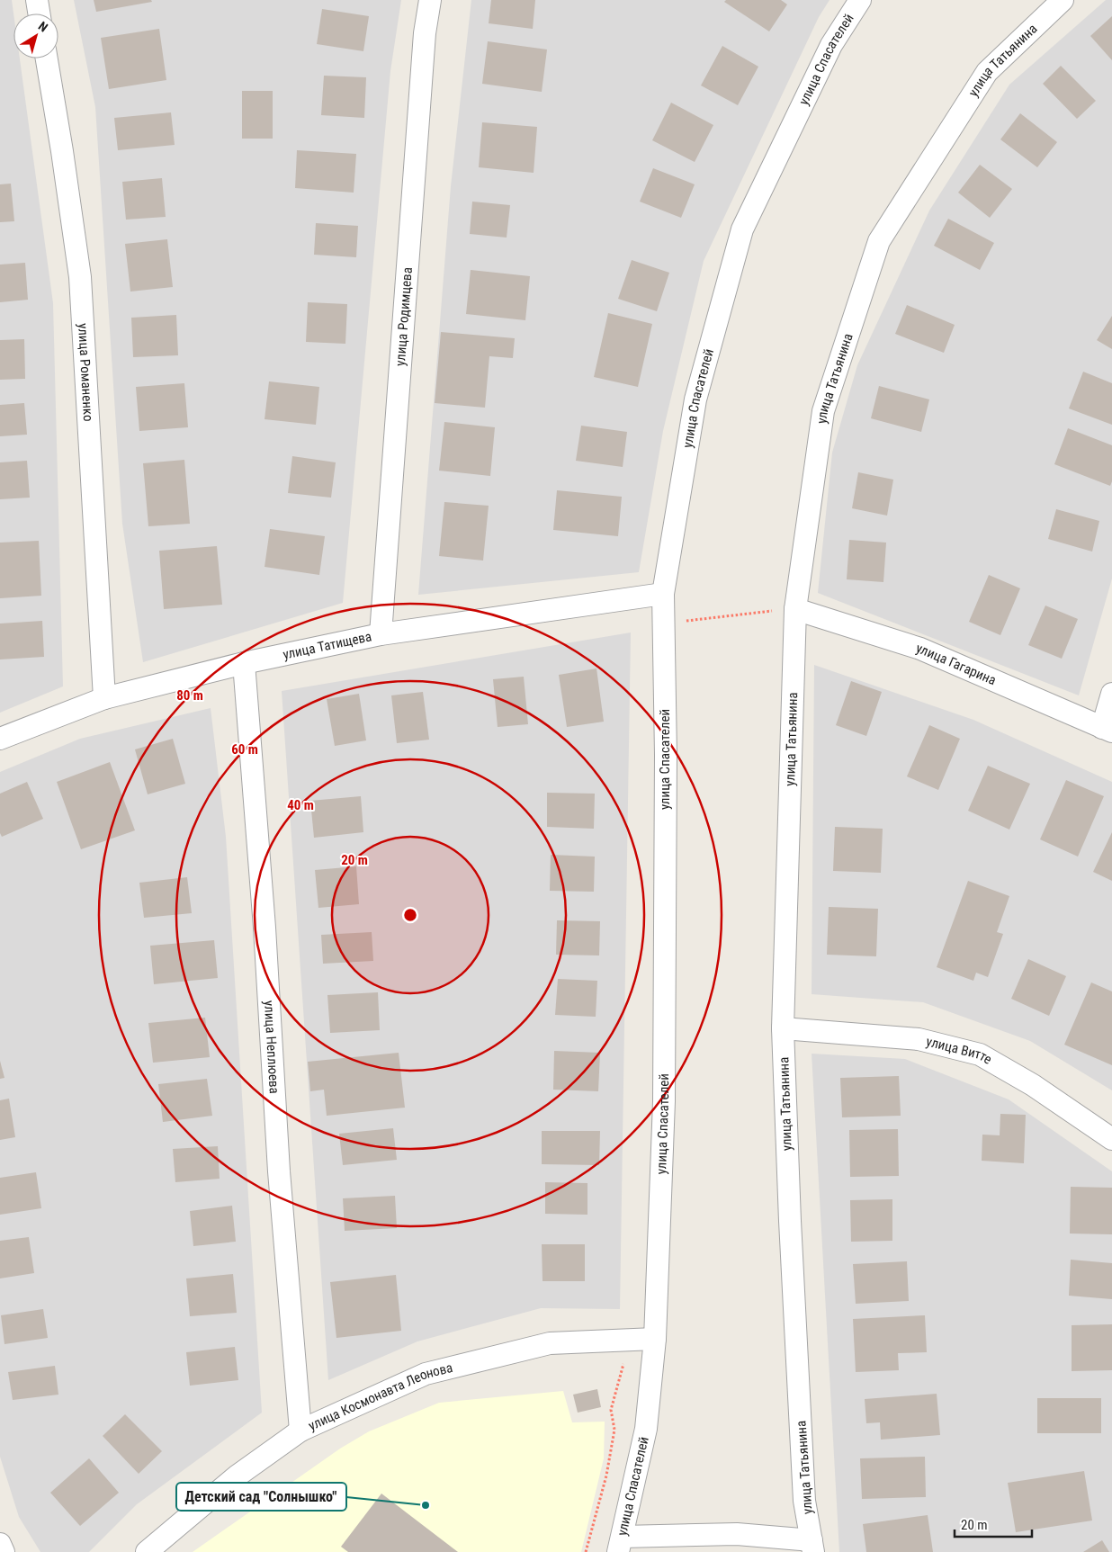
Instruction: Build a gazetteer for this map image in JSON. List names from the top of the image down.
{
  "streets": {
    "street": [
      "улица Спасателей",
      "улица Татьянина",
      "улица Родимцева",
      "улица Романенко",
      "улица Татищева",
      "улица Гагарина",
      "улица Неплюева",
      "улица Витте",
      "улица Космонавта Леонова"
    ]
  },
  "crossings": [
    ["улица Спасателей", "улица Татищева"],
    ["улица Спасателей", "улица Космонавта Леонова"],
    ["улица Татьянина", "улица Гагарина"],
    ["улица Татьянина", "улица Витте"],
    ["улица Родимцева", "улица Татищева"],
    ["улица Романенко", "улица Татищева"],
    ["улица Татищева", "улица Неплюева"],
    ["улица Неплюева", "улица Космонавта Леонова"]
  ],
  "places": ["Детский сад \"Солнышко\""],
  "scale_bar": "20 m",
  "north": "top right",
  "rings": [
    "80 m",
    "60 m",
    "40 m",
    "20 m"
  ]
}
